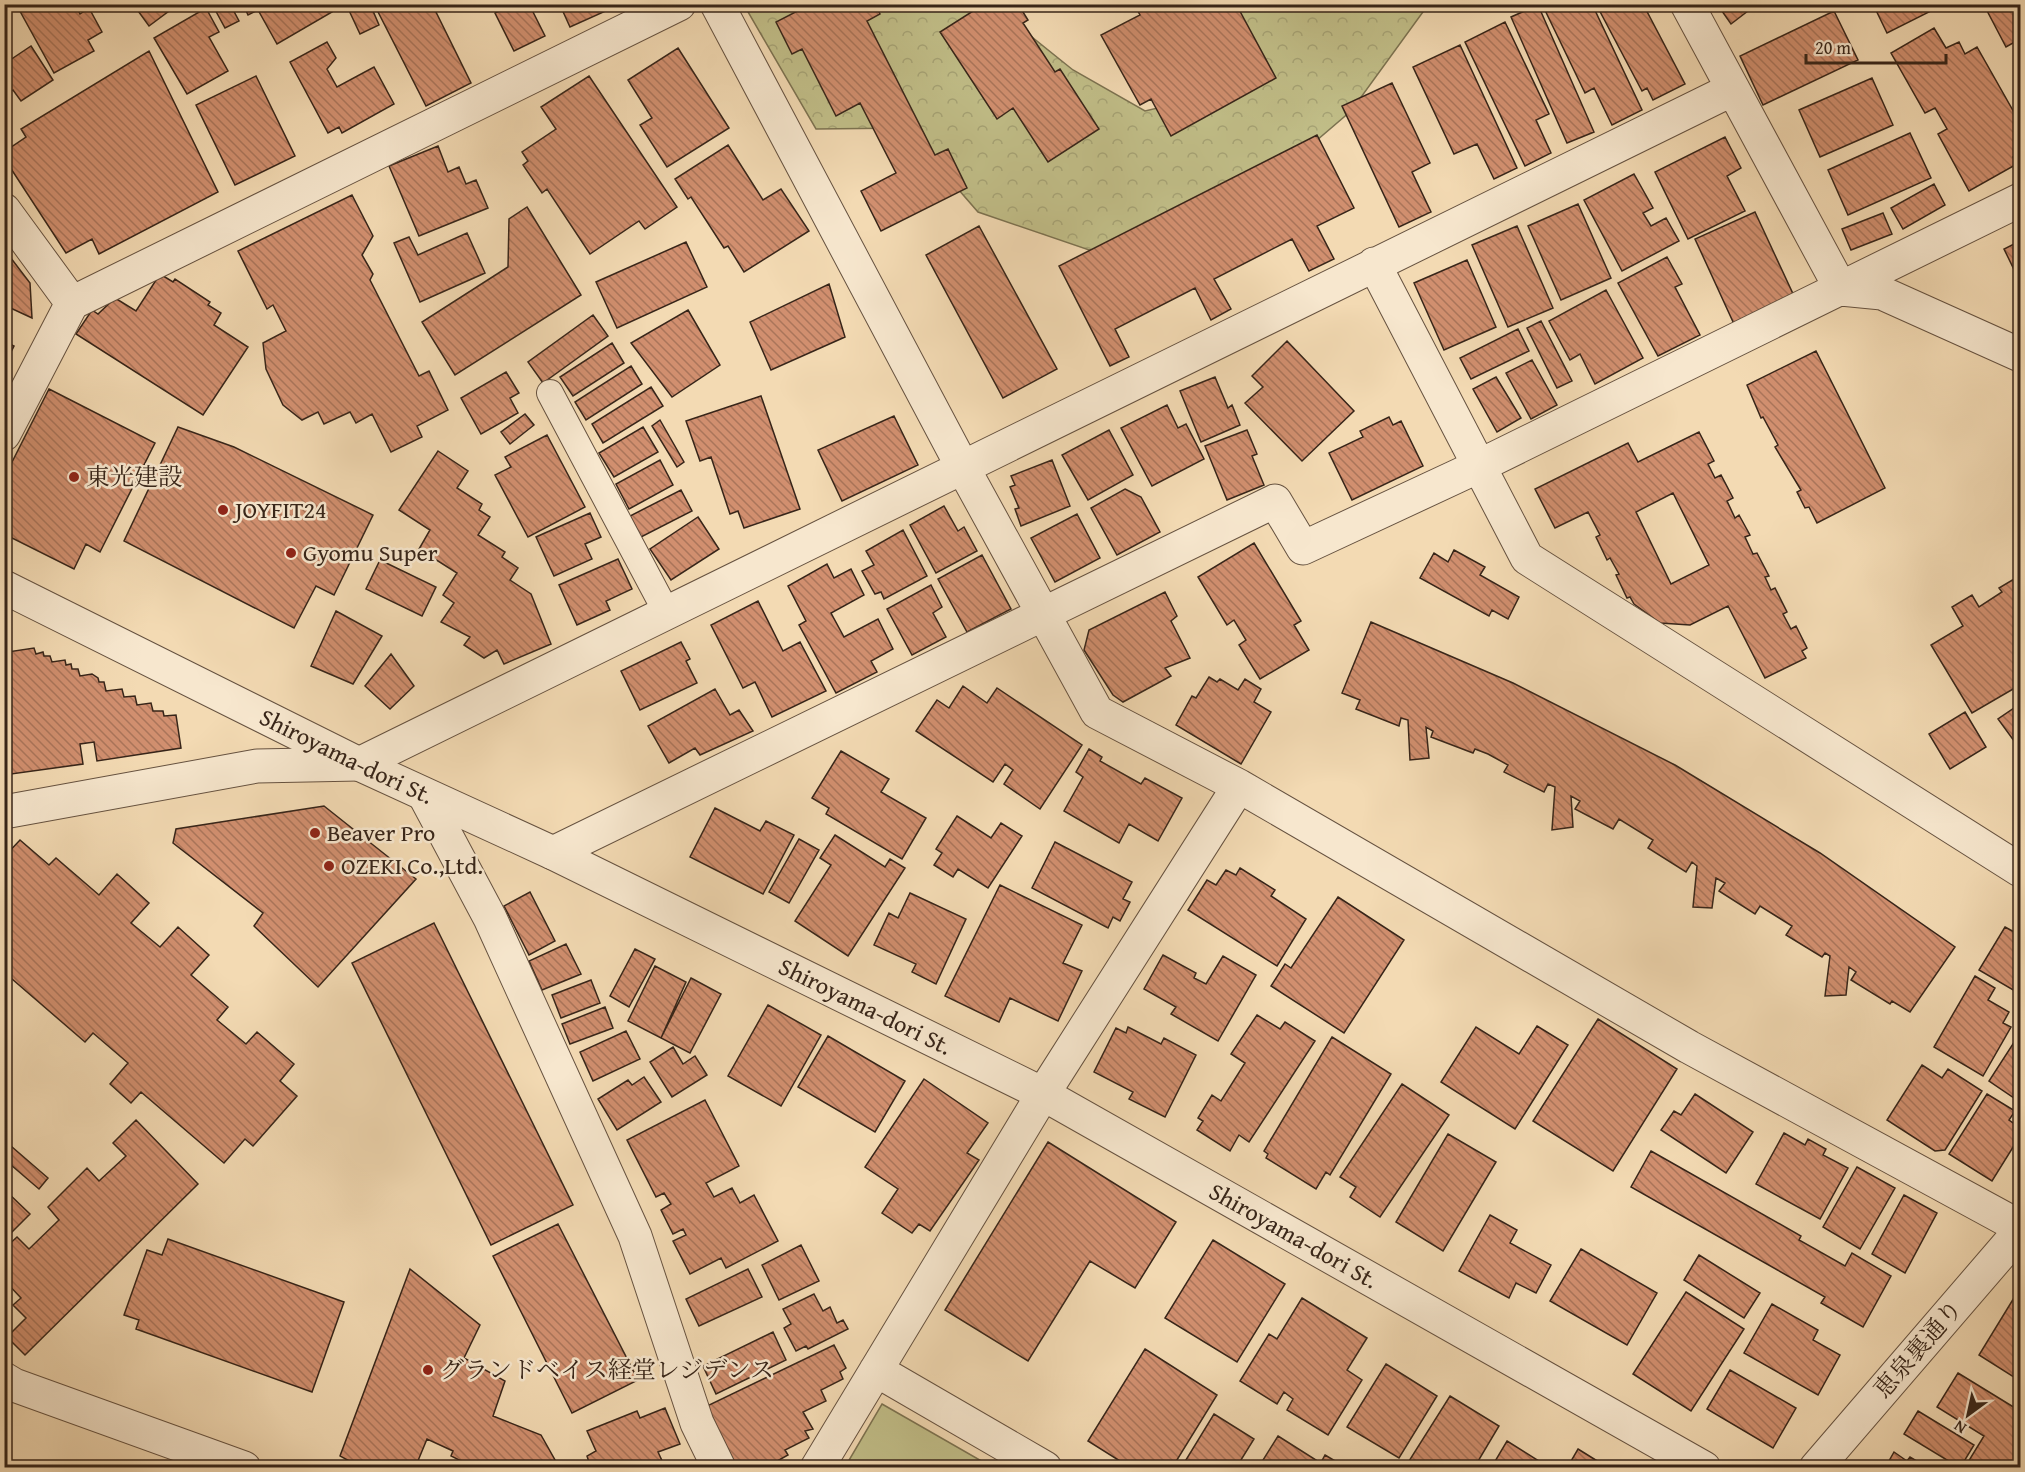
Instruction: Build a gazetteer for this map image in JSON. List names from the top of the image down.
{
  "streets": {
    "street": ["Shiroyama-dori St.", "恵泉裏通り"]
  },
  "places": [
    "東光建設",
    "JOYFIT24",
    "Gyomu Super",
    "Beaver Pro",
    "OZEKI Co.,Ltd.",
    "グランドベイス経堂レジデンス"
  ],
  "scale_bar": "20 m",
  "north": "bottom left"
}
